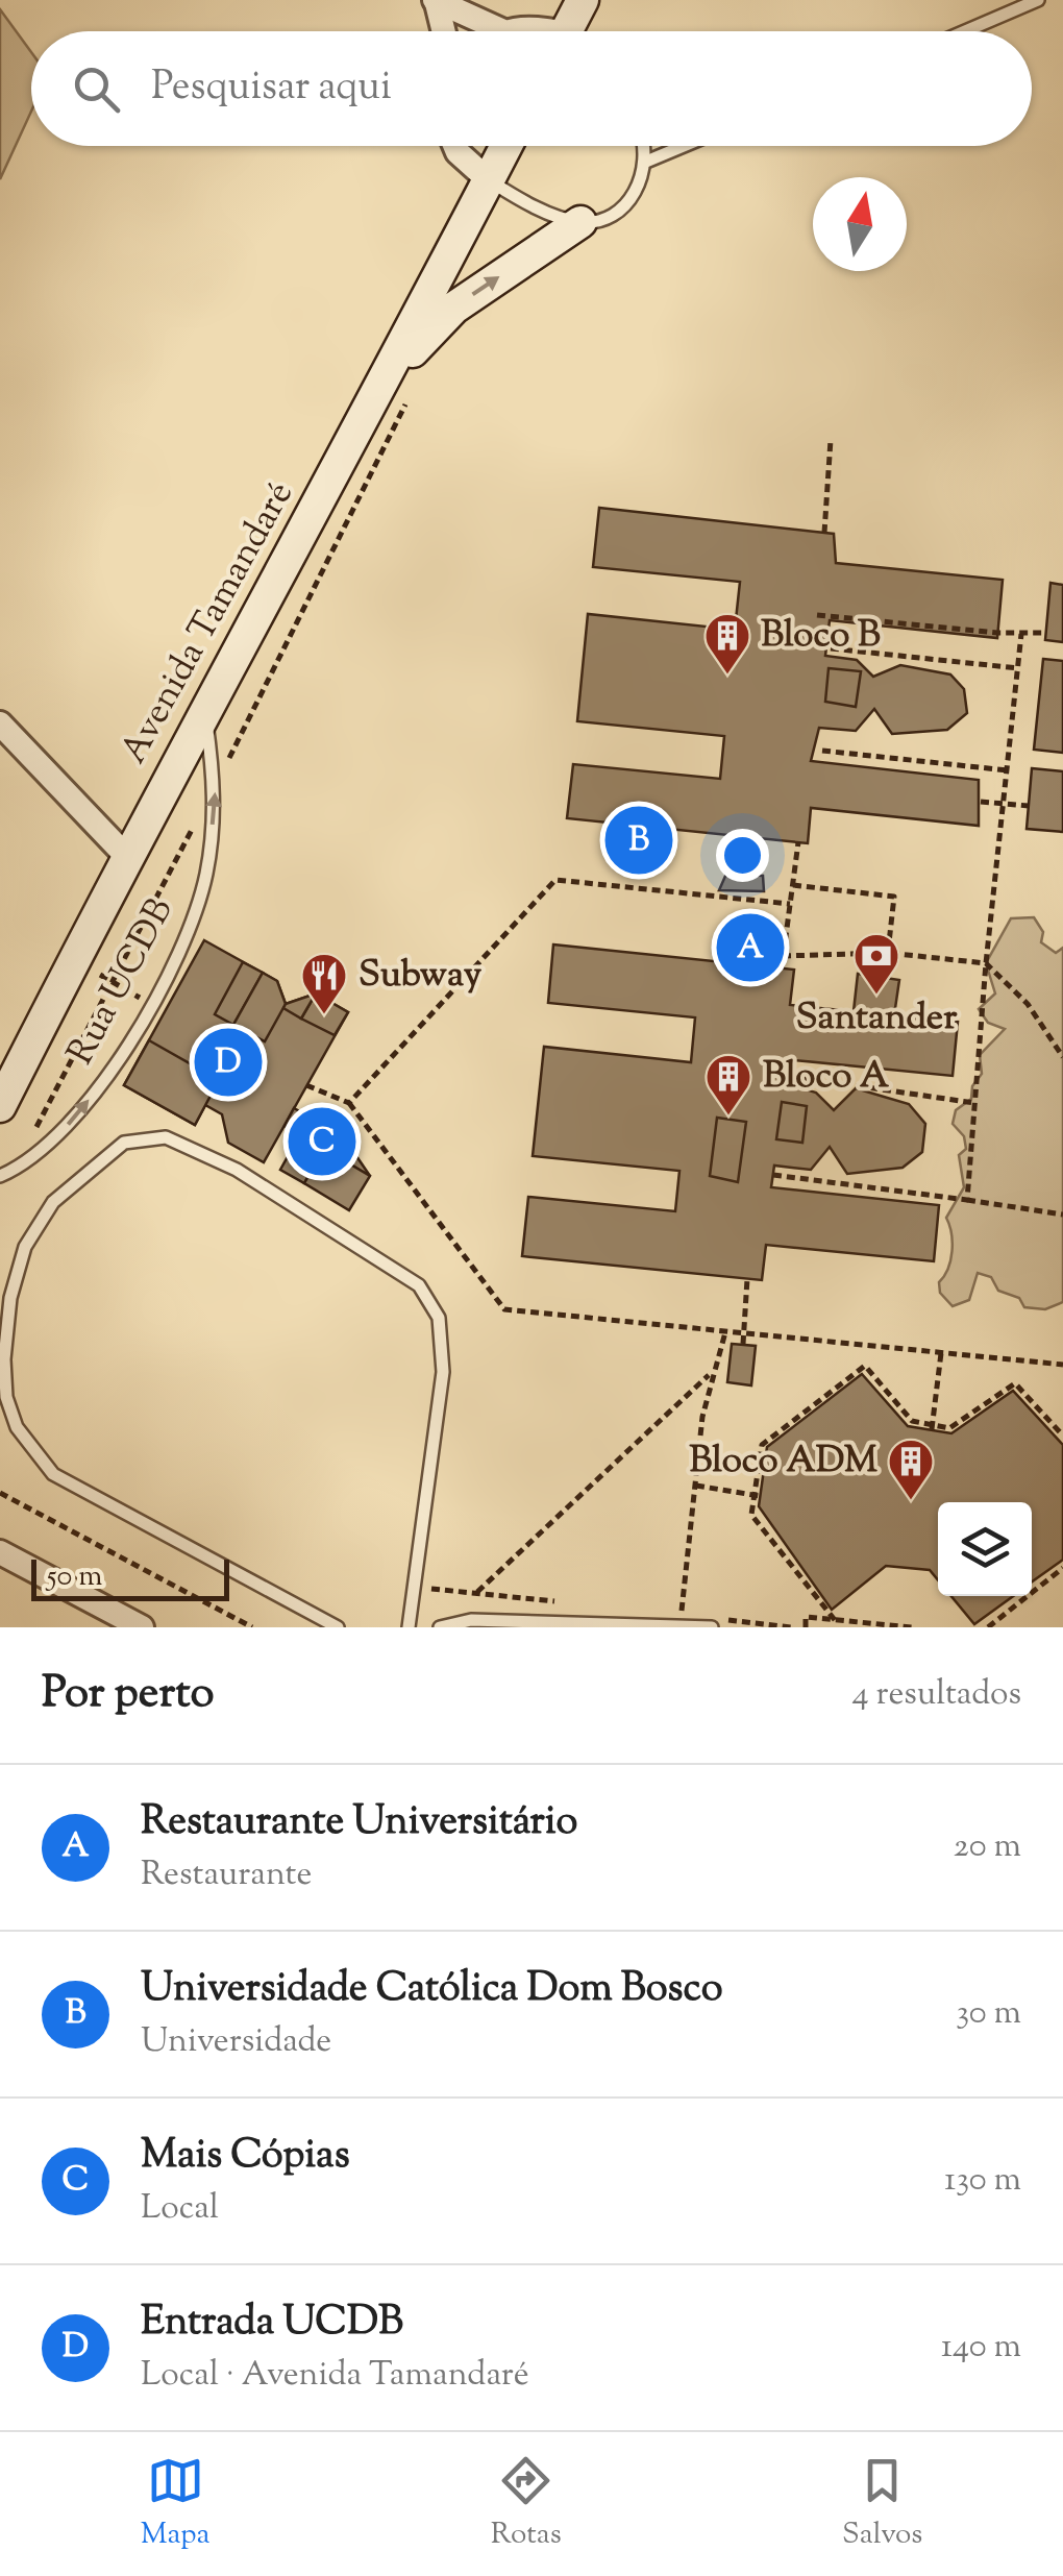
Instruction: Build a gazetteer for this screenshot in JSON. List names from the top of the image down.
{
  "streets": {
    "main road": ["Avenida Tamandaré"],
    "lane": ["Rua UCDB"]
  },
  "crossings": [
    ["Avenida Tamandaré", "Rua UCDB"]
  ],
  "one_way": ["Rua UCDB"],
  "places": {
    "building": ["Bloco B", "Bloco A", "Bloco ADM"],
    "bank": ["Santander"],
    "restaurant": ["Subway"]
  },
  "scale_bar": "50 m",
  "north": "top",
  "page": {
    "search": "Pesquisar aqui",
    "pins": [
      "B",
      "A",
      "D",
      "C"
    ],
    "scale": "50 m",
    "heading": ["Por perto", "4 resultados"],
    "list": [
      {
        "mark": "A",
        "name": "Restaurante Universitário",
        "note": "Restaurante",
        "value": "20 m"
      },
      {
        "mark": "B",
        "name": "Universidade Católica Dom Bosco",
        "note": "Universidade",
        "value": "30 m"
      },
      {
        "mark": "C",
        "name": "Mais Cópias",
        "note": "Local",
        "value": "130 m"
      },
      {
        "mark": "D",
        "name": "Entrada UCDB",
        "note": "Local · Avenida Tamandaré",
        "value": "140 m"
      }
    ],
    "nav": ["Mapa", "Rotas", "Salvos"]
  }
}
